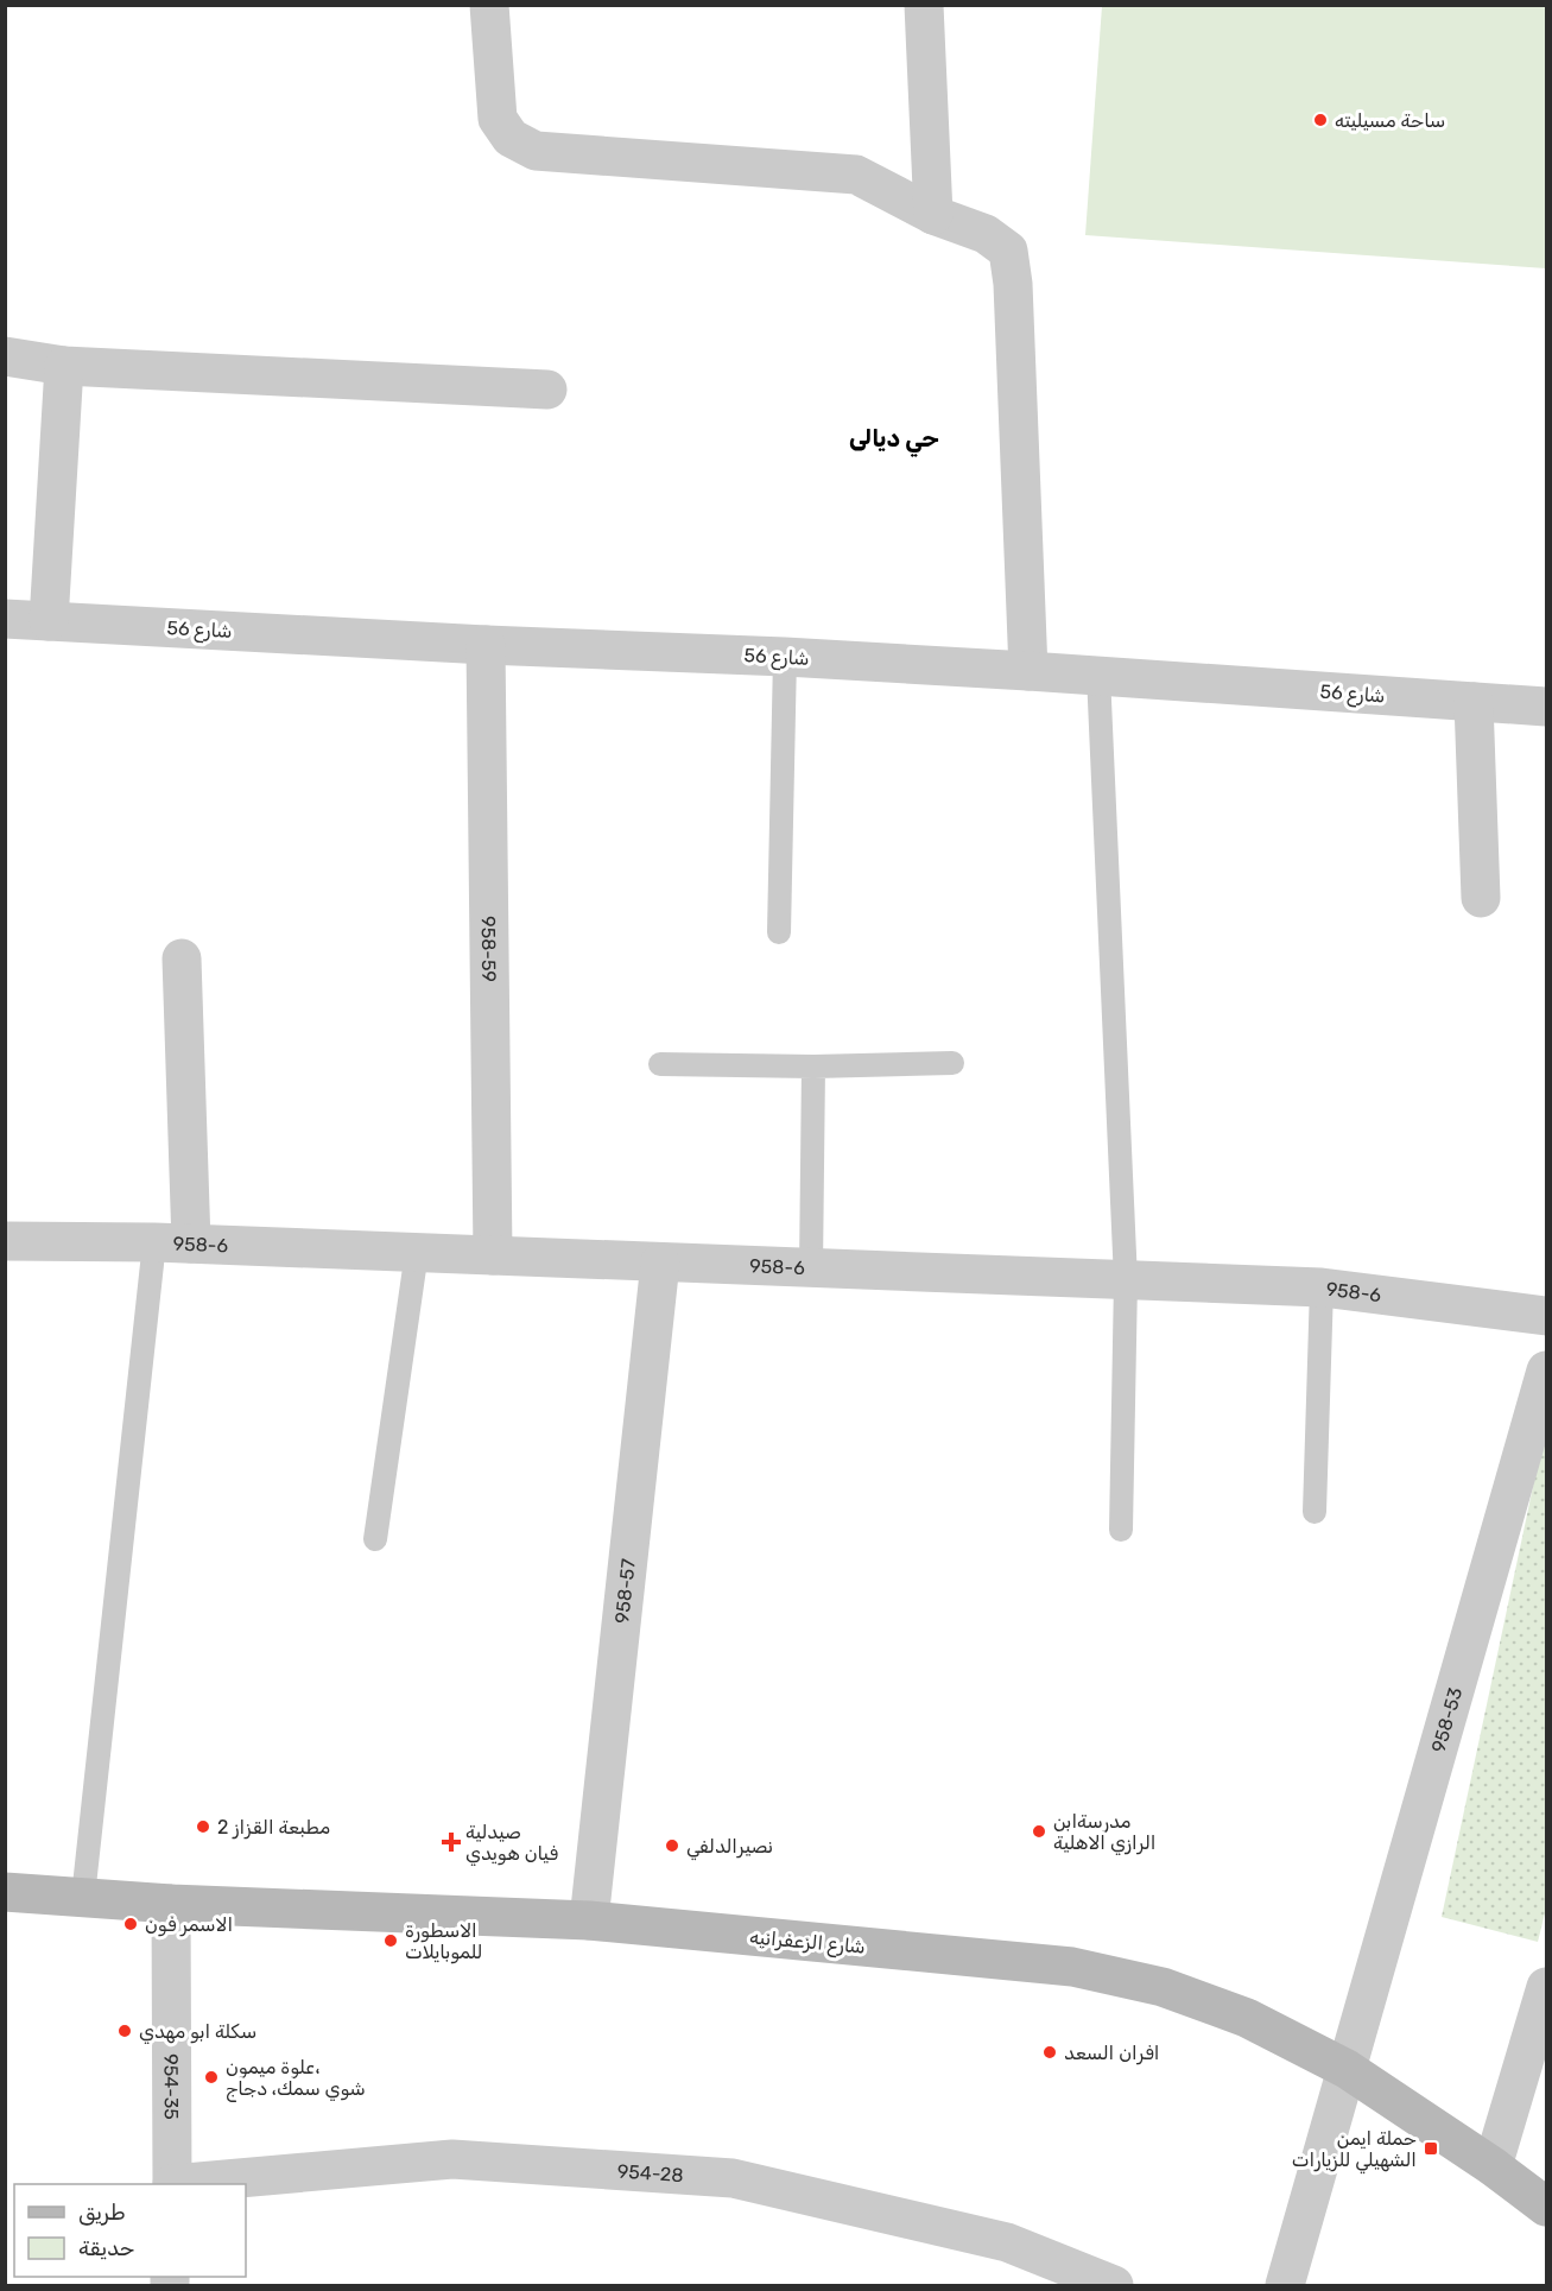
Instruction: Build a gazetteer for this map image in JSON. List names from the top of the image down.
{
  "streets": {
    "street": [
      "شارع 56",
      "958-59",
      "958-6",
      "958-57",
      "958-53",
      "شارع الزعفرانيه",
      "954-35",
      "954-28"
    ]
  },
  "crossings": [
    ["شارع 56", "958-59"],
    ["958-59", "958-6"],
    ["958-6", "958-57"],
    ["958-57", "شارع الزعفرانيه"],
    ["958-53", "شارع الزعفرانيه"],
    ["شارع الزعفرانيه", "954-35"]
  ],
  "districts": ["حي ديالى"],
  "places": {
    "other": [
      "ساحة مسيليته",
      "مطبعة القزاز 2",
      "مدرسةابن الرازي الاهلية",
      "نصيرالدلفي",
      "الاسمر فون",
      "الاسطورة للموبايلات",
      "سكلة ابو مهدي",
      "افران السعد",
      "علوة ميمون، شوي سمك، دجاج"
    ],
    "health": ["صيدلية فيان هويدي"],
    "transit": ["حملة ايمن الشهيلي للزيارات"]
  },
  "legend": ["طريق", "حديقة"]
}
